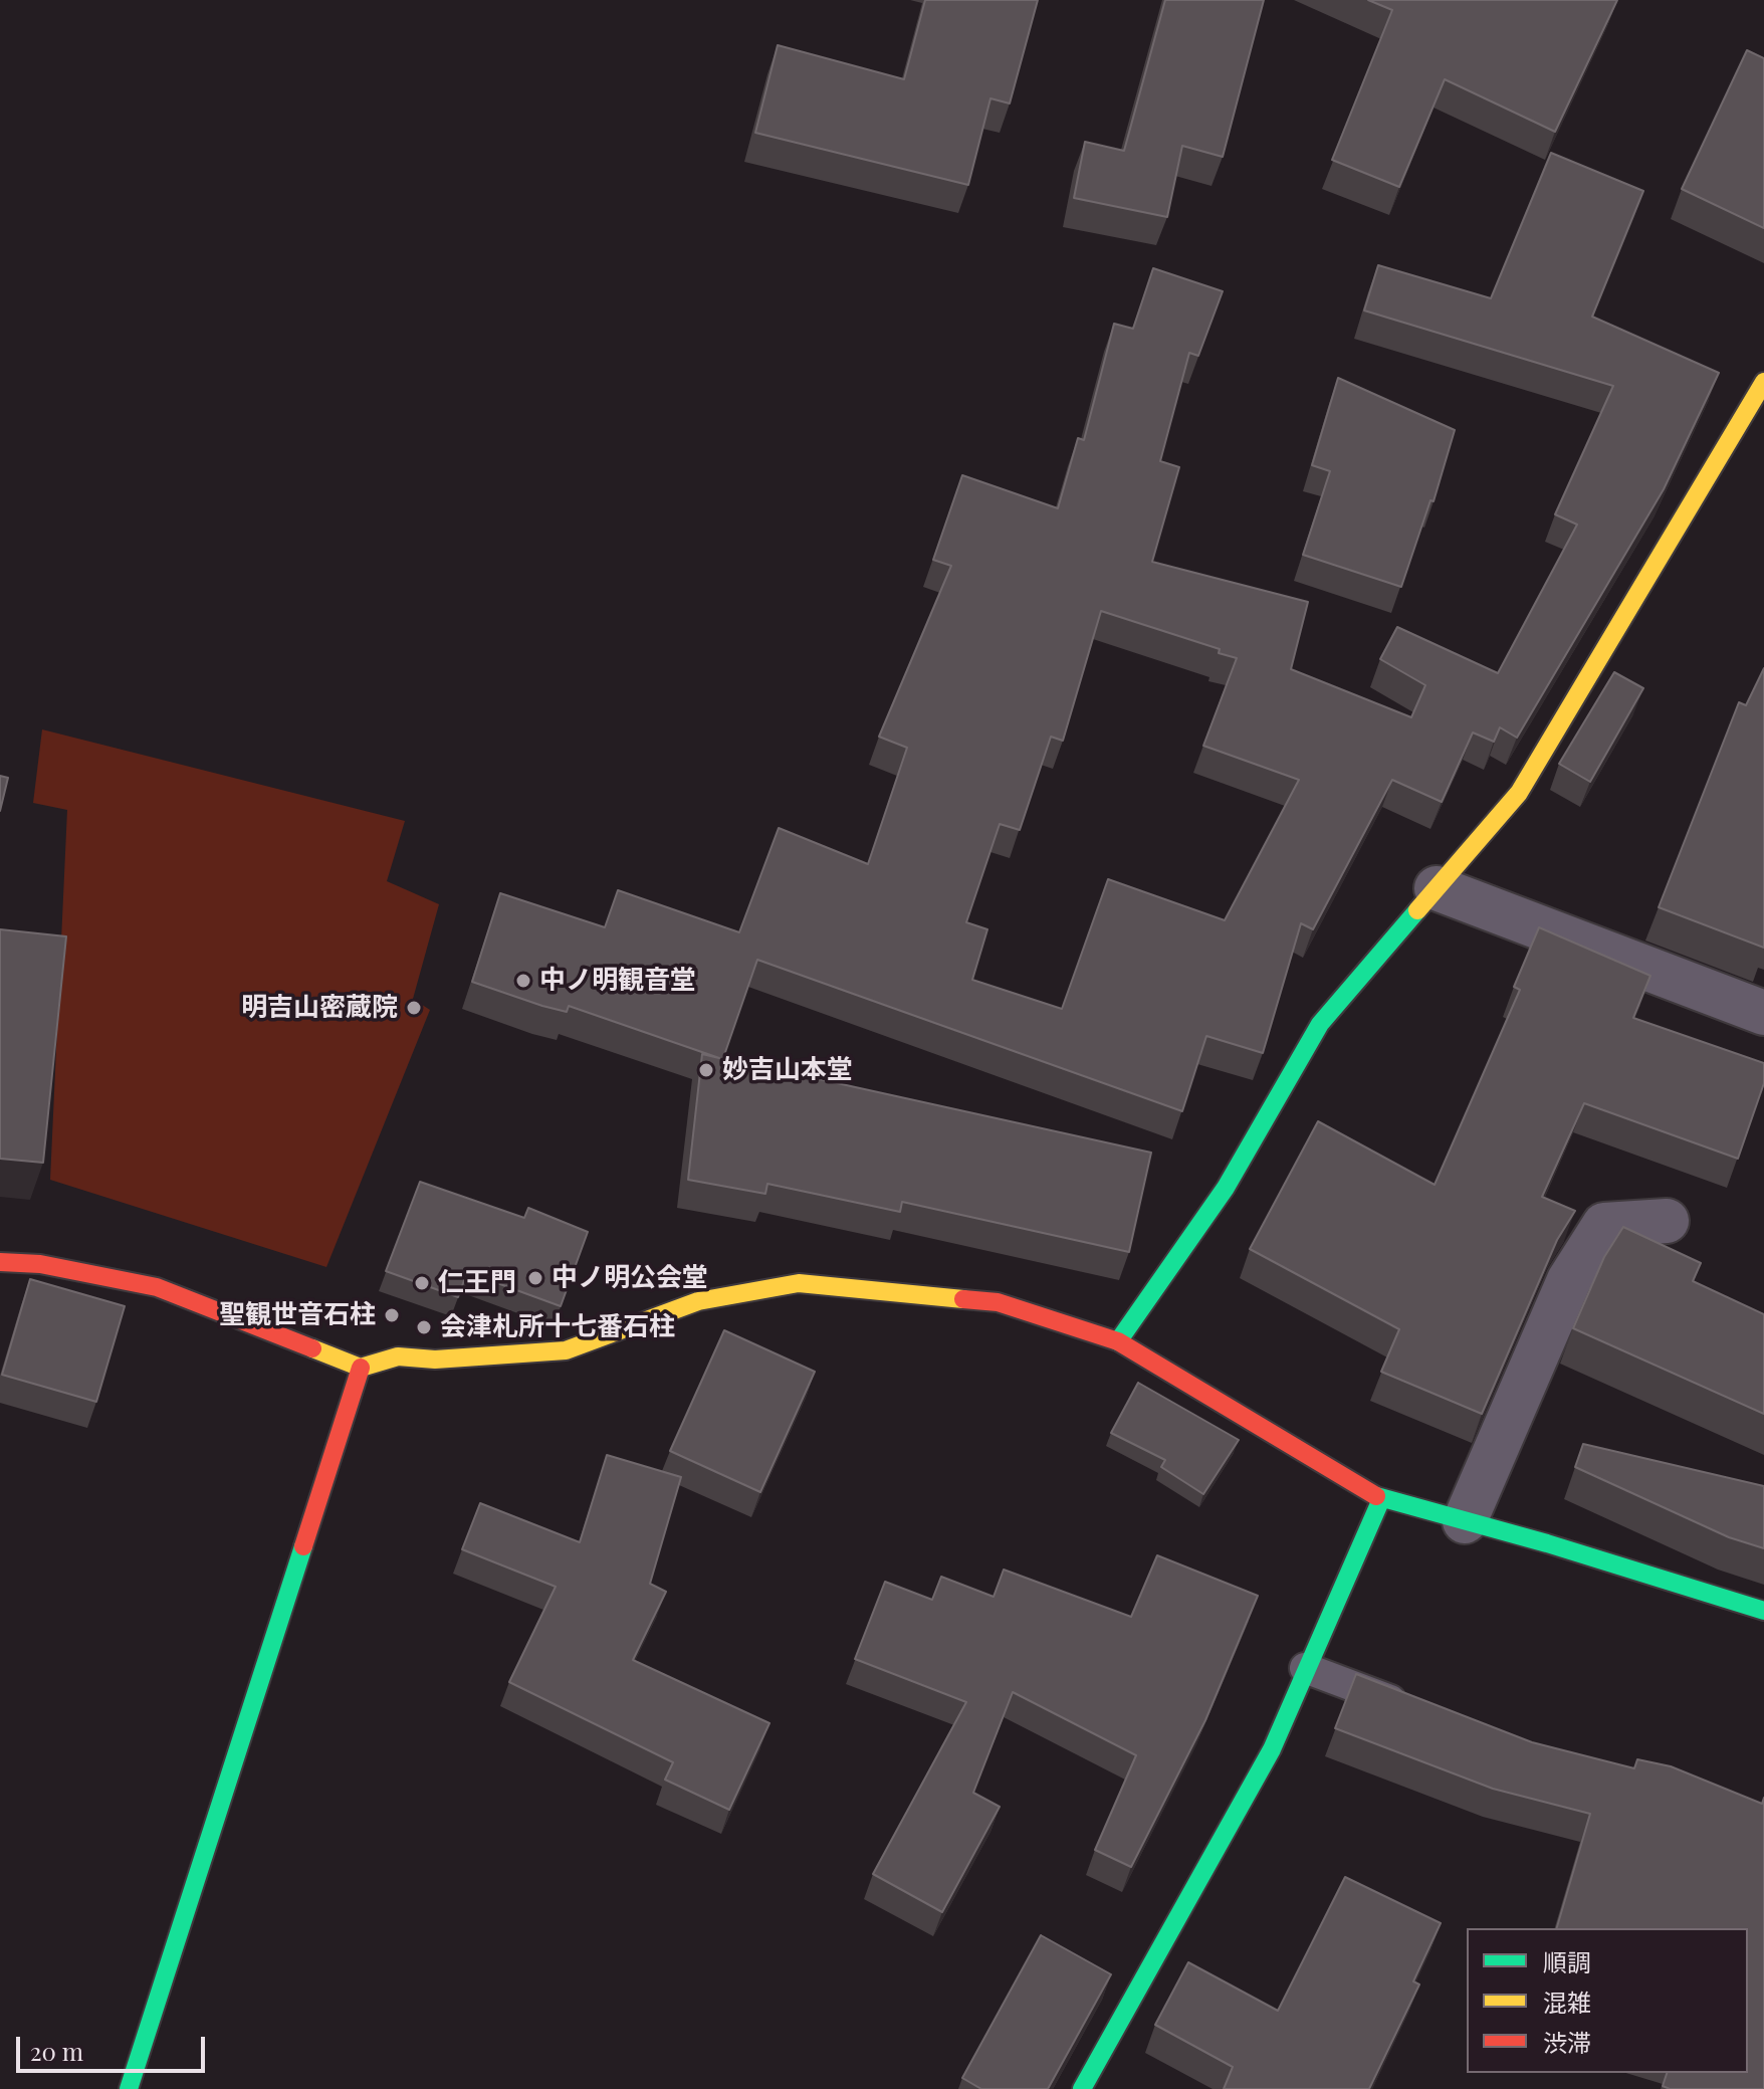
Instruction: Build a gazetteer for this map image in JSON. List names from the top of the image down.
{
  "places": [
    "中ノ明観音堂",
    "明吉山密蔵院",
    "妙吉山本堂",
    "中ノ明公会堂",
    "仁王門",
    "聖観世音石柱",
    "会津札所十七番石柱"
  ],
  "legend": ["順調", "混雑", "渋滞"],
  "scale_bar": "20 m"
}
